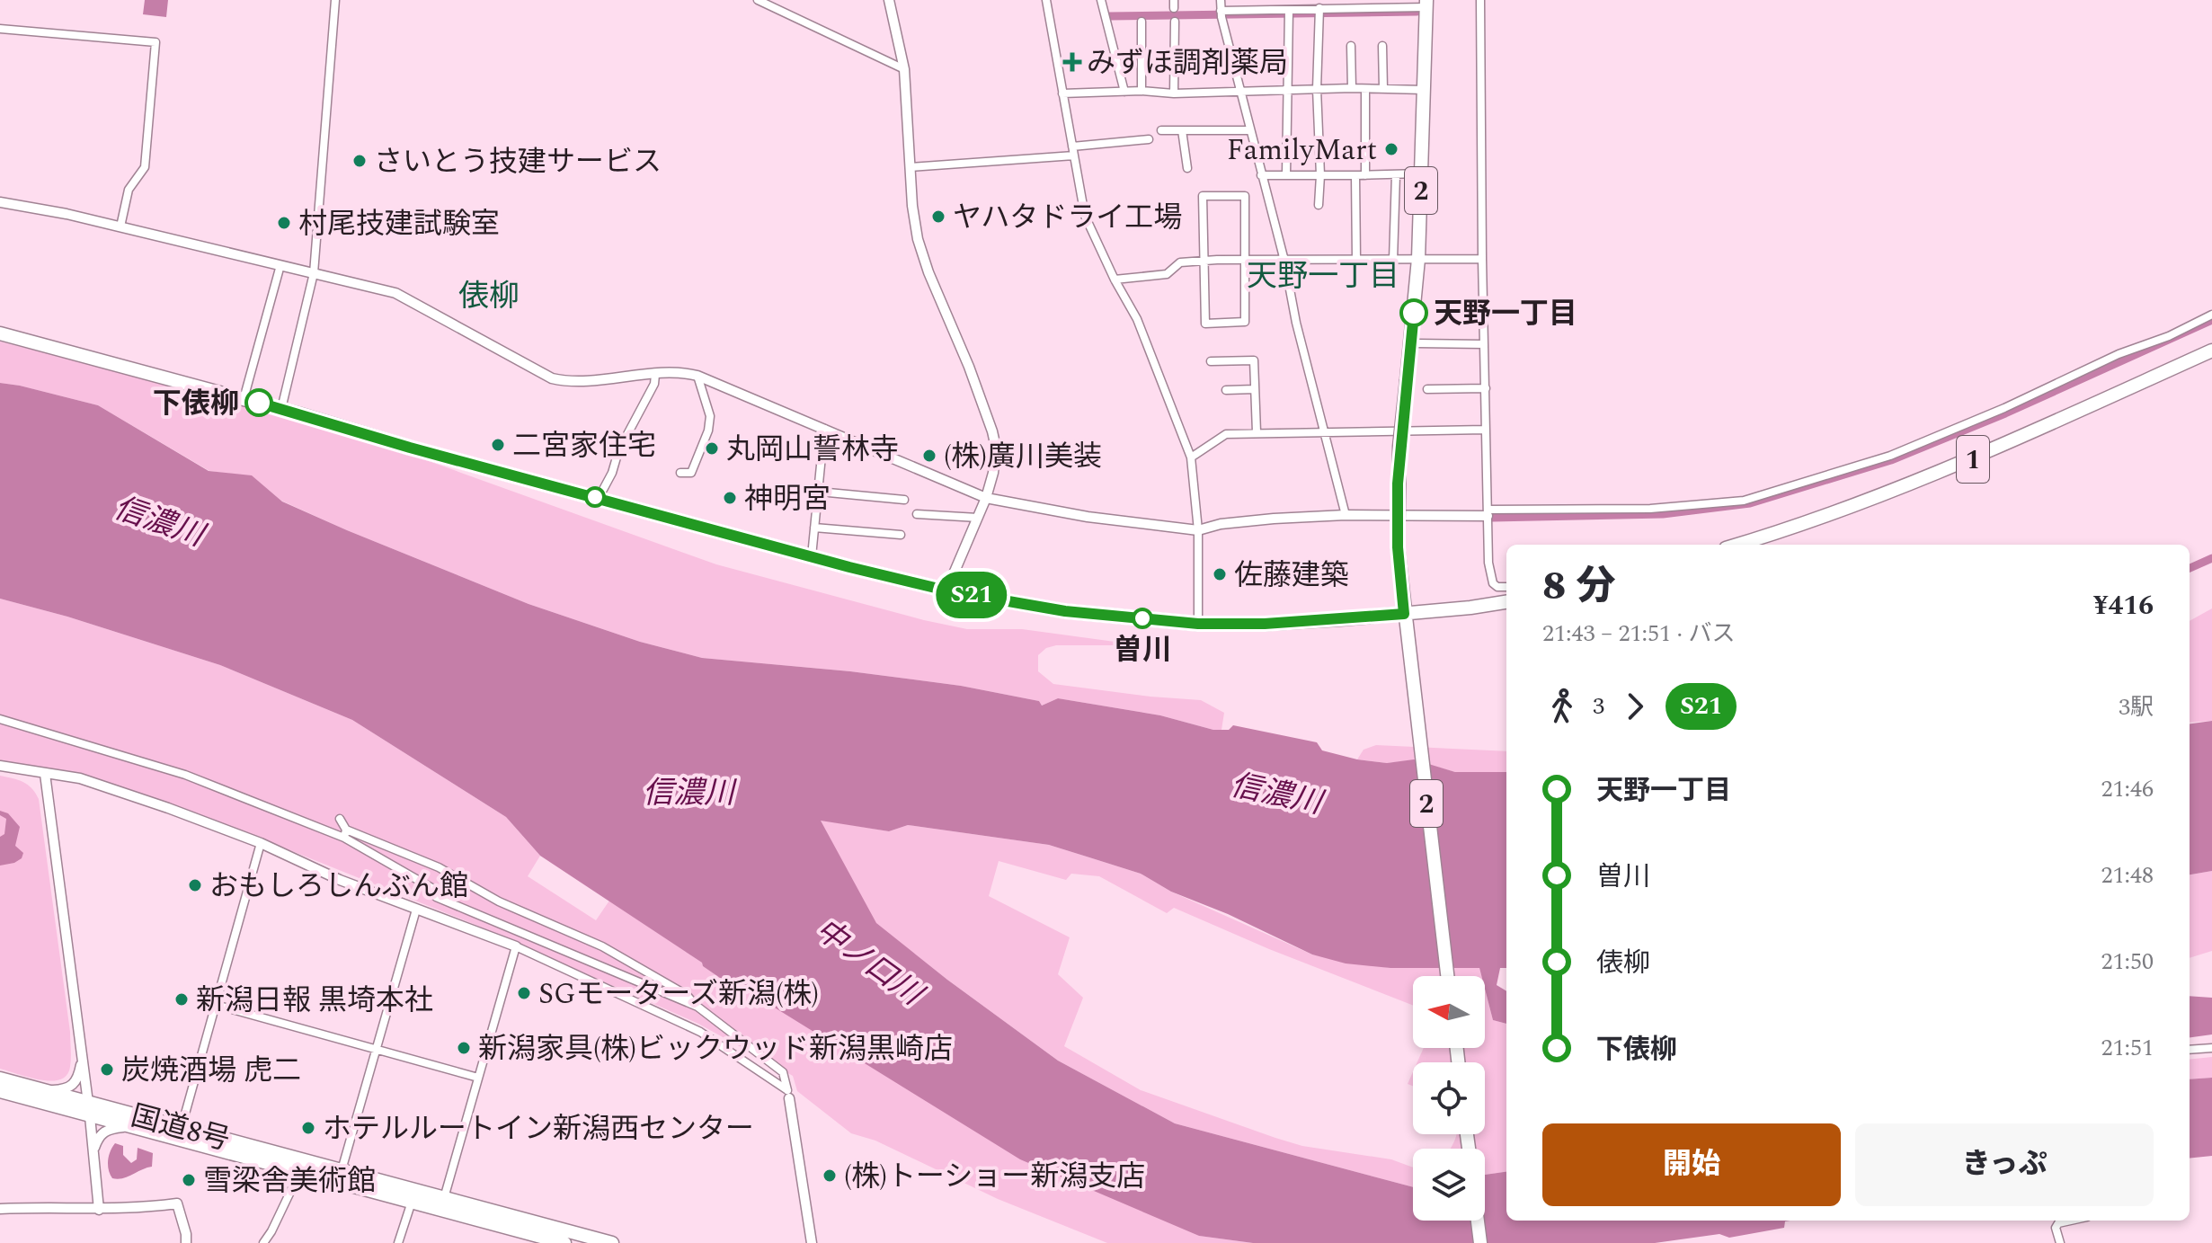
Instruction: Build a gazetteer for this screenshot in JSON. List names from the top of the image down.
{
  "streets": {
    "main road": ["2", "1", "国道8号"]
  },
  "districts": ["天野一丁目", "俵柳"],
  "water": ["信濃川", "中ノ口川"],
  "places": {
    "health": ["みずほ調剤薬局"],
    "other": [
      "FamilyMart",
      "さいとう技建サービス",
      "ヤハタドライ工場",
      "村尾技建試験室",
      "天野一丁目",
      "下俵柳",
      "二宮家住宅",
      "丸岡山誓林寺",
      "(株)廣川美装",
      "神明宮",
      "佐藤建築",
      "曽川",
      "おもしろしんぶん館",
      "SGモーターズ新潟(株)",
      "新潟日報 黒埼本社",
      "新潟家具(株)ビックウッド新潟黒崎店",
      "炭焼酒場 虎二",
      "ホテルルートイン新潟西センター",
      "(株)トーショー新潟支店",
      "雪梁舎美術館"
    ]
  },
  "lines": ["bus line S21"],
  "north": "left",
  "page": {
    "on_map": "S21",
    "heading": ["8 分", "21:43 – 21:51 · バス", "¥416"],
    "legs": ["3", "S21", "3駅"],
    "list": [
      {
        "name": "天野一丁目",
        "value": "21:46"
      },
      {
        "name": "曽川",
        "value": "21:48"
      },
      {
        "name": "俵柳",
        "value": "21:50"
      },
      {
        "name": "下俵柳",
        "value": "21:51"
      }
    ],
    "buttons": ["開始", "きっぷ"]
  }
}
